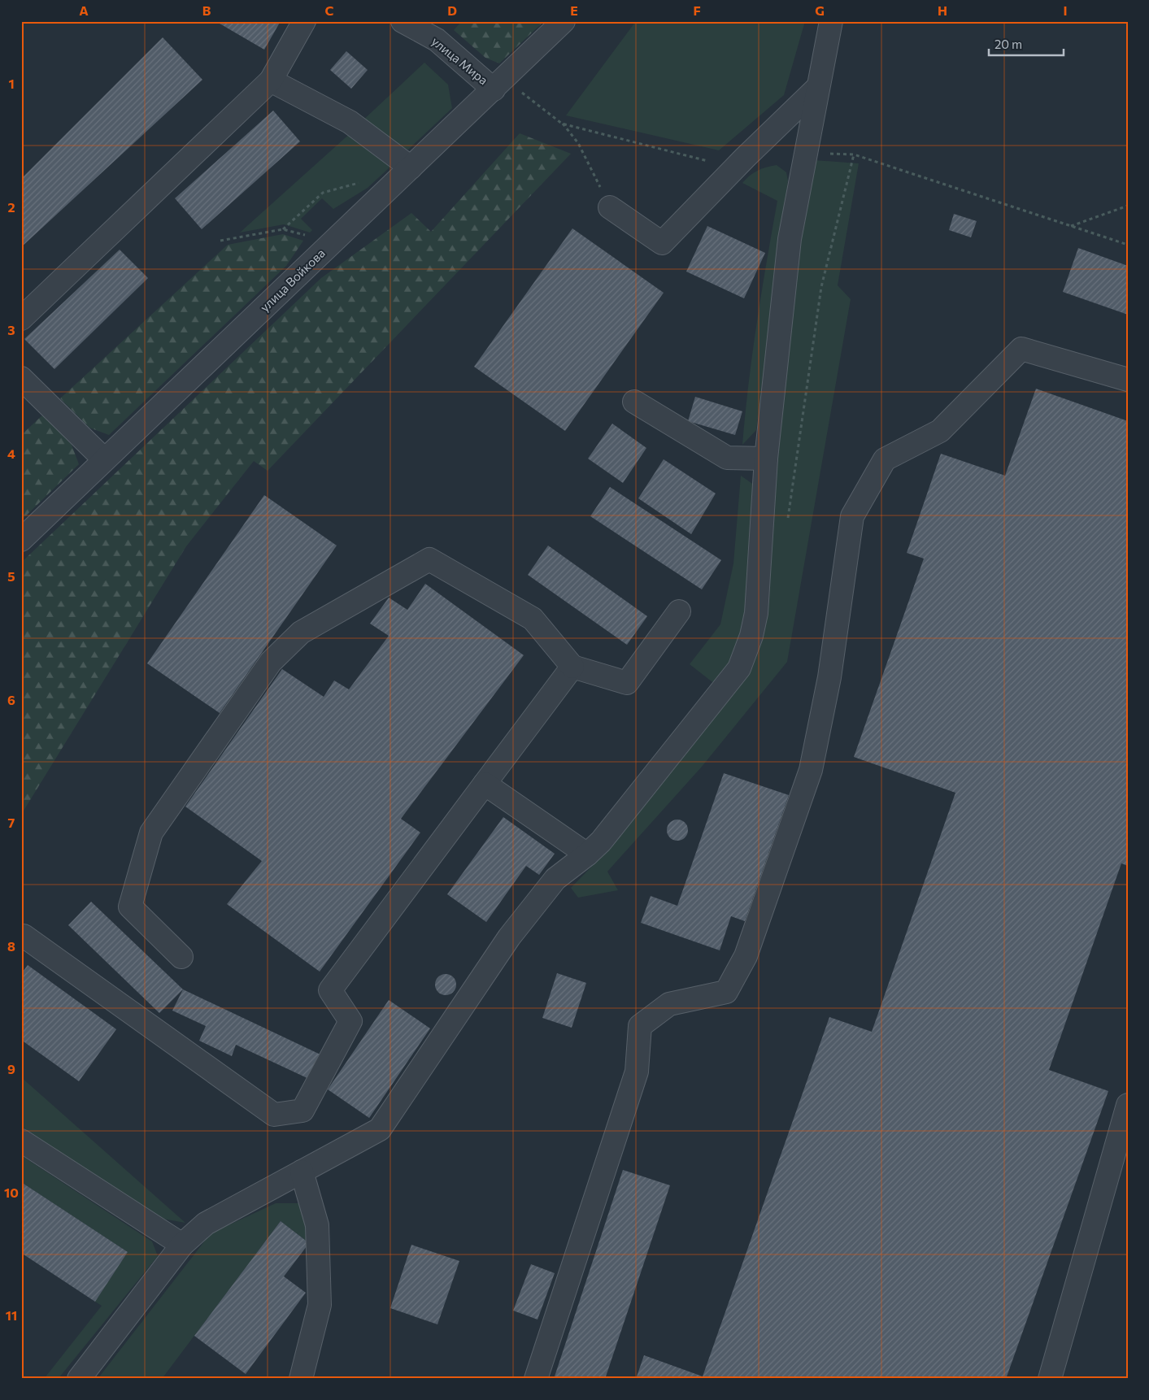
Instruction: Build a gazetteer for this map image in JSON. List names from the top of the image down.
{
  "streets": {
    "street": ["улица Мира", "улица Войкова"]
  },
  "crossings": [
    ["улица Мира", "улица Войкова"]
  ],
  "scale_bar": "20 m",
  "grid": {
    "columns": [
      "A",
      "B",
      "C",
      "D",
      "E",
      "F",
      "G",
      "H",
      "I"
    ],
    "rows": [
      "1",
      "2",
      "3",
      "4",
      "5",
      "6",
      "7",
      "8",
      "9",
      "10",
      "11"
    ]
  }
}
